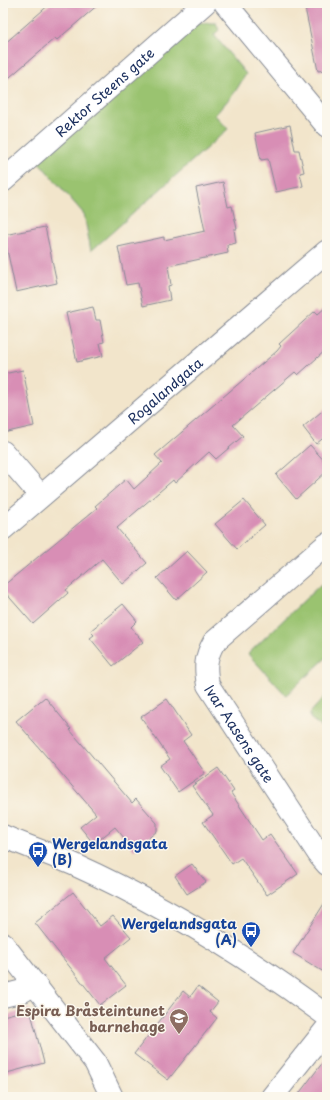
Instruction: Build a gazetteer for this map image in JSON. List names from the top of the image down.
{
  "streets": {
    "street": ["Rektor Steens gate", "Rogalandgata", "Ivar Aasens gate"]
  },
  "places": {
    "bus stop": ["Wergelandsgata (B)", "Wergelandsgata (A)"],
    "school or university": ["Espira Bråsteintunet barnehage"]
  }
}
